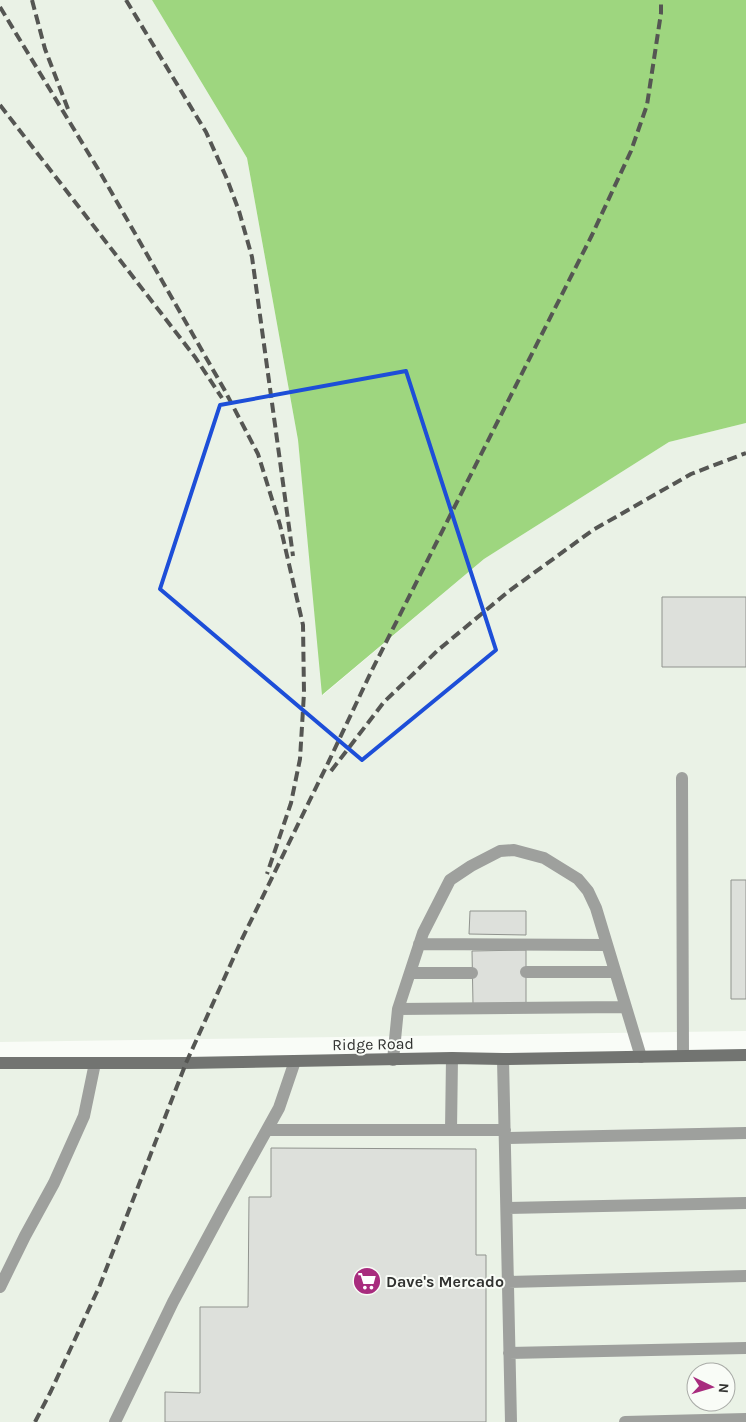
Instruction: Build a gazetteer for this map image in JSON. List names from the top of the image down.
{
  "streets": {
    "main road": ["Ridge Road"]
  },
  "places": {
    "supermarket": ["Dave's Mercado"]
  },
  "north": "right"
}
